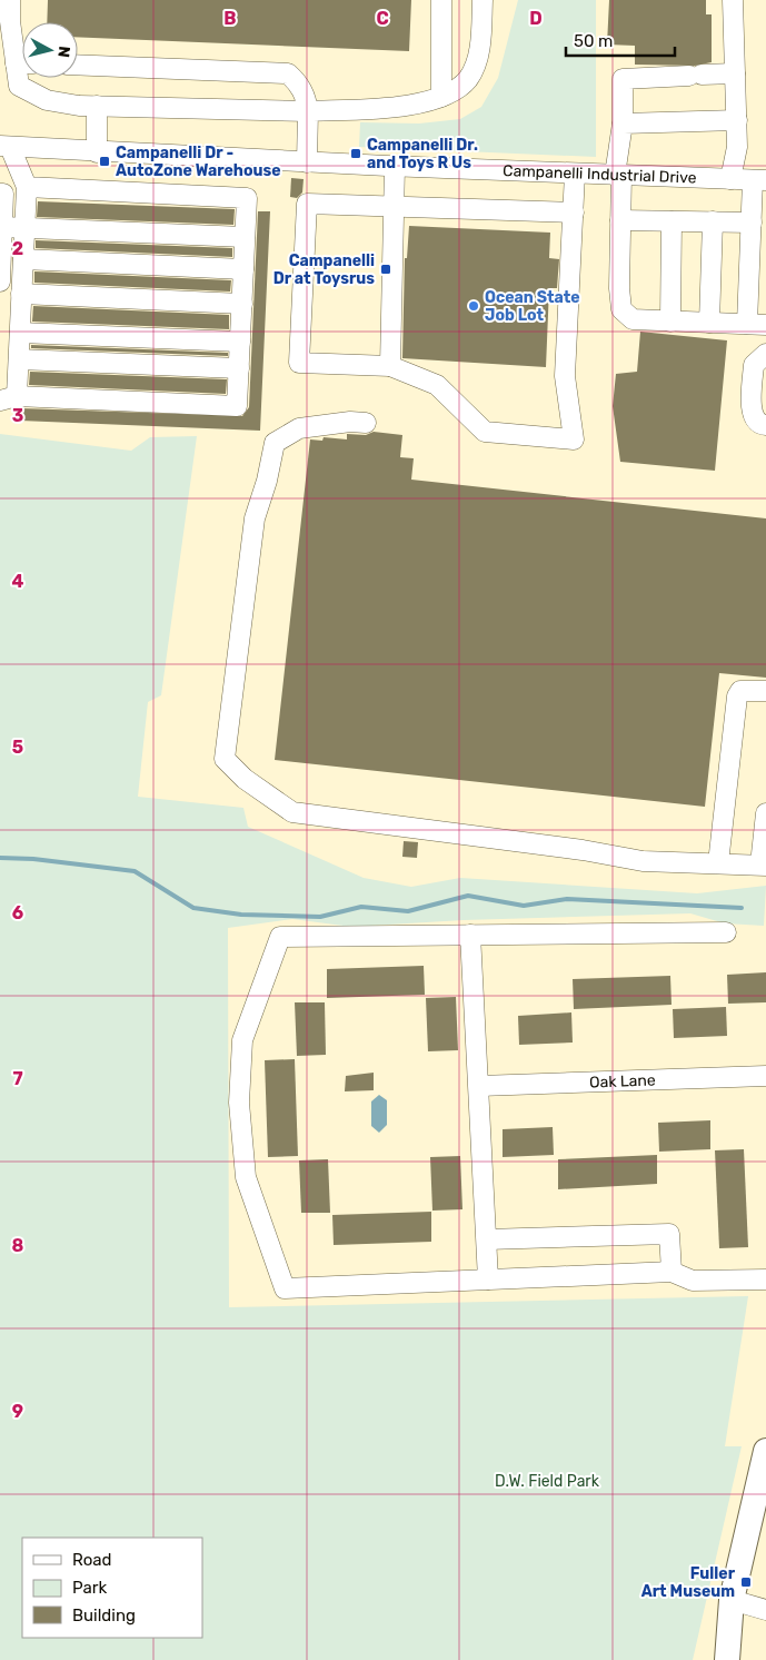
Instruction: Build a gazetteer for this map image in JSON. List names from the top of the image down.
{
  "streets": {
    "street": ["Campanelli Industrial Drive", "Oak Lane"]
  },
  "parks": ["D.W. Field Park"],
  "places": {
    "transit": [
      "Campanelli Dr. and Toys R Us",
      "Campanelli Dr - AutoZone Warehouse",
      "Campanelli Dr at Toysrus",
      "Fuller Art Museum"
    ],
    "other": ["Ocean State Job Lot"]
  },
  "legend": ["Road", "Park", "Building"],
  "scale_bar": "50 m",
  "north": "right",
  "grid": {
    "columns": ["B", "C", "D"],
    "rows": [
      "2",
      "3",
      "4",
      "5",
      "6",
      "7",
      "8",
      "9"
    ]
  }
}
